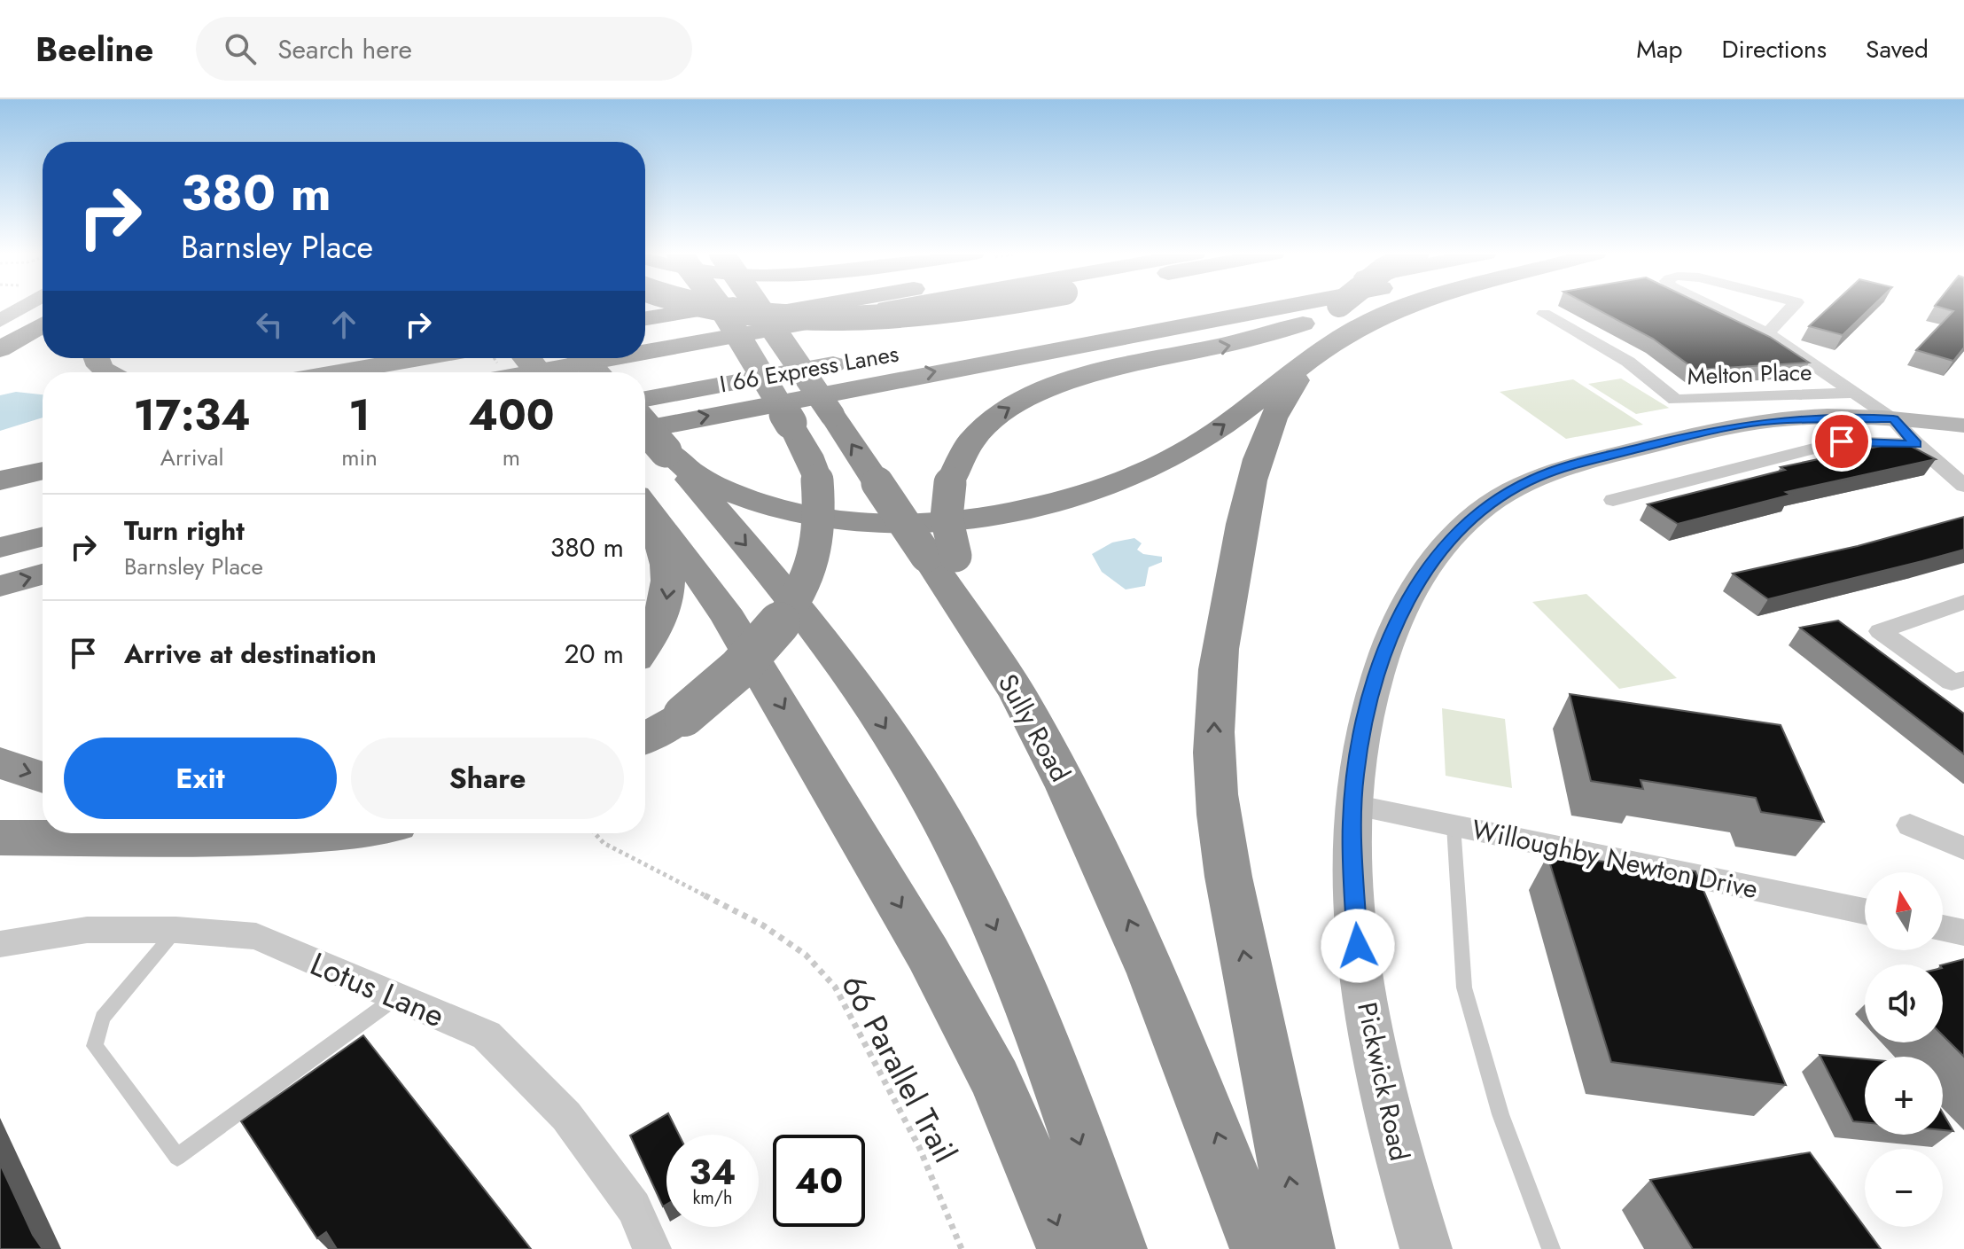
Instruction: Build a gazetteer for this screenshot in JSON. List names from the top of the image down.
{
  "streets": {
    "highway": ["I 66 Express Lanes", "Sully Road"],
    "street": [
      "Melton Place",
      "Willoughby Newton Drive",
      "Lotus Lane",
      "Pickwick Road"
    ],
    "path": ["66 Parallel Trail"]
  },
  "crossings": [
    ["Willoughby Newton Drive", "Pickwick Road"]
  ],
  "north": "top",
  "page": {
    "header": "Beeline",
    "search": "Search here",
    "nav": ["Map", "Directions", "Saved"],
    "turn": ["380 m", "Barnsley Place"],
    "eta": [
      "17:34",
      "Arrival",
      "1",
      "min",
      "400",
      "m"
    ],
    "list": [
      {
        "name": "Turn right",
        "note": "Barnsley Place",
        "value": "380 m"
      },
      {
        "name": "Arrive at destination",
        "value": "20 m"
      }
    ],
    "buttons": ["Exit", "Share"],
    "map_buttons": ["+", "−"],
    "speed": "34 km/h",
    "limit": "40"
  }
}
